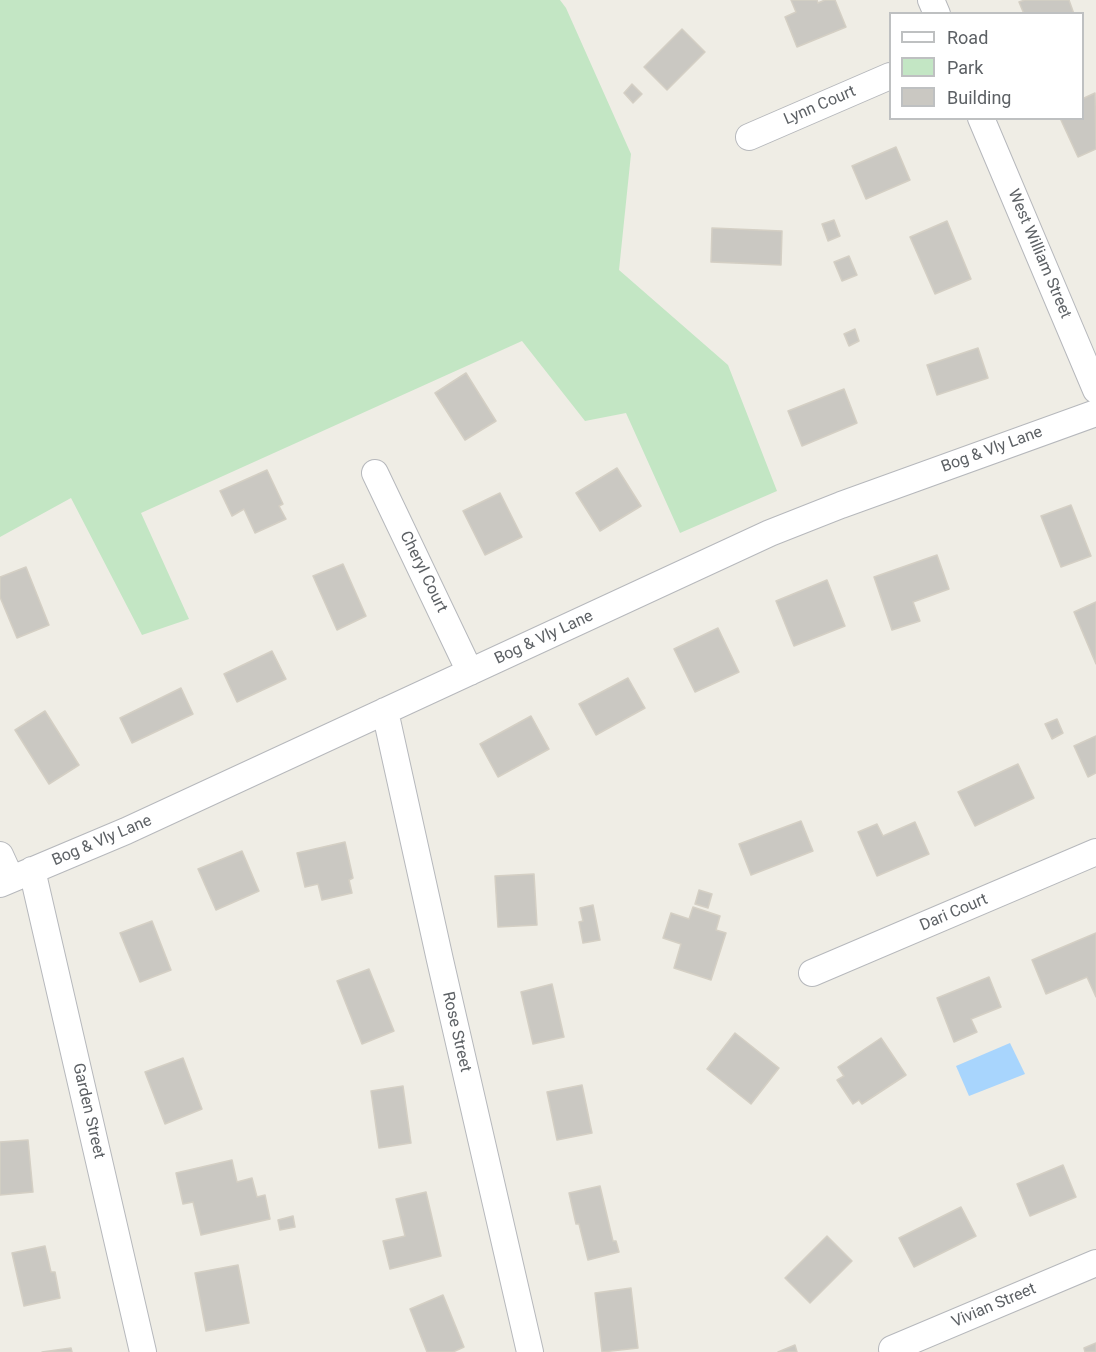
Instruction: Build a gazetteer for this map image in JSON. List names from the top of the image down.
{
  "streets": {
    "street": [
      "Lynn Court",
      "West William Street",
      "Bog & Vly Lane",
      "Cheryl Court",
      "Dari Court",
      "Rose Street",
      "Garden Street",
      "Vivian Street"
    ]
  },
  "crossings": [
    ["Bog & Vly Lane", "Cheryl Court"],
    ["Bog & Vly Lane", "Rose Street"],
    ["Bog & Vly Lane", "Garden Street"]
  ],
  "legend": ["Road", "Park", "Building"]
}
